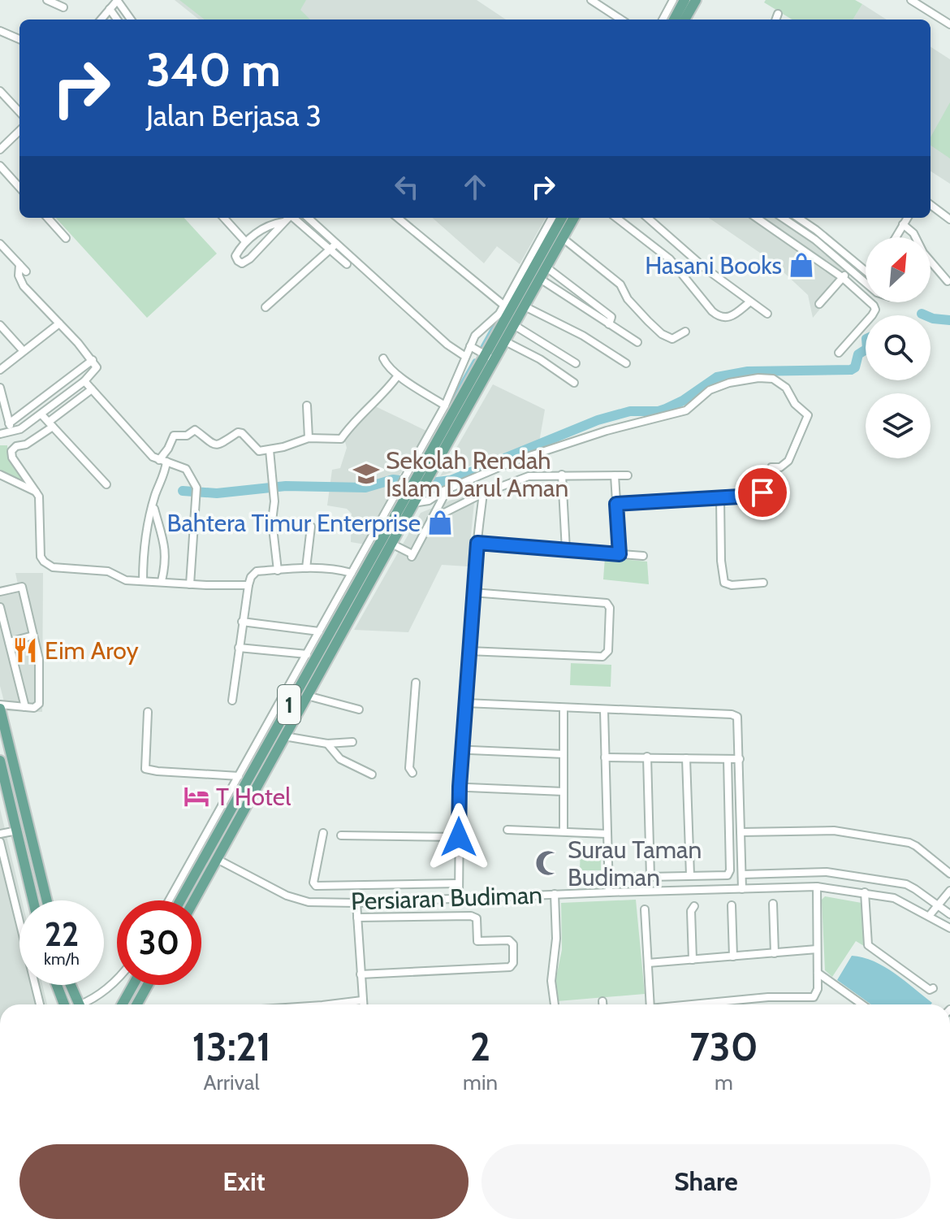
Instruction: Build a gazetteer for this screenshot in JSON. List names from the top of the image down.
{
  "streets": {
    "main road": ["1"],
    "street": ["Persiaran Budiman"]
  },
  "crossings": [
    ["1", "Persiaran Budiman"]
  ],
  "places": {
    "shop": ["Hasani Books", "Bahtera Timur Enterprise"],
    "school or university": ["Sekolah Rendah Islam Darul Aman"],
    "restaurant": ["Eim Aroy"],
    "hotel": ["T Hotel"],
    "mosque": ["Surau Taman Budiman"]
  },
  "north": "top right",
  "page": {
    "turn": ["340 m", "Jalan Berjasa 3"],
    "speed": "22 km/h",
    "limit": "30",
    "eta": [
      "13:21",
      "Arrival",
      "2",
      "min",
      "730",
      "m"
    ],
    "buttons": ["Exit", "Share"]
  }
}
